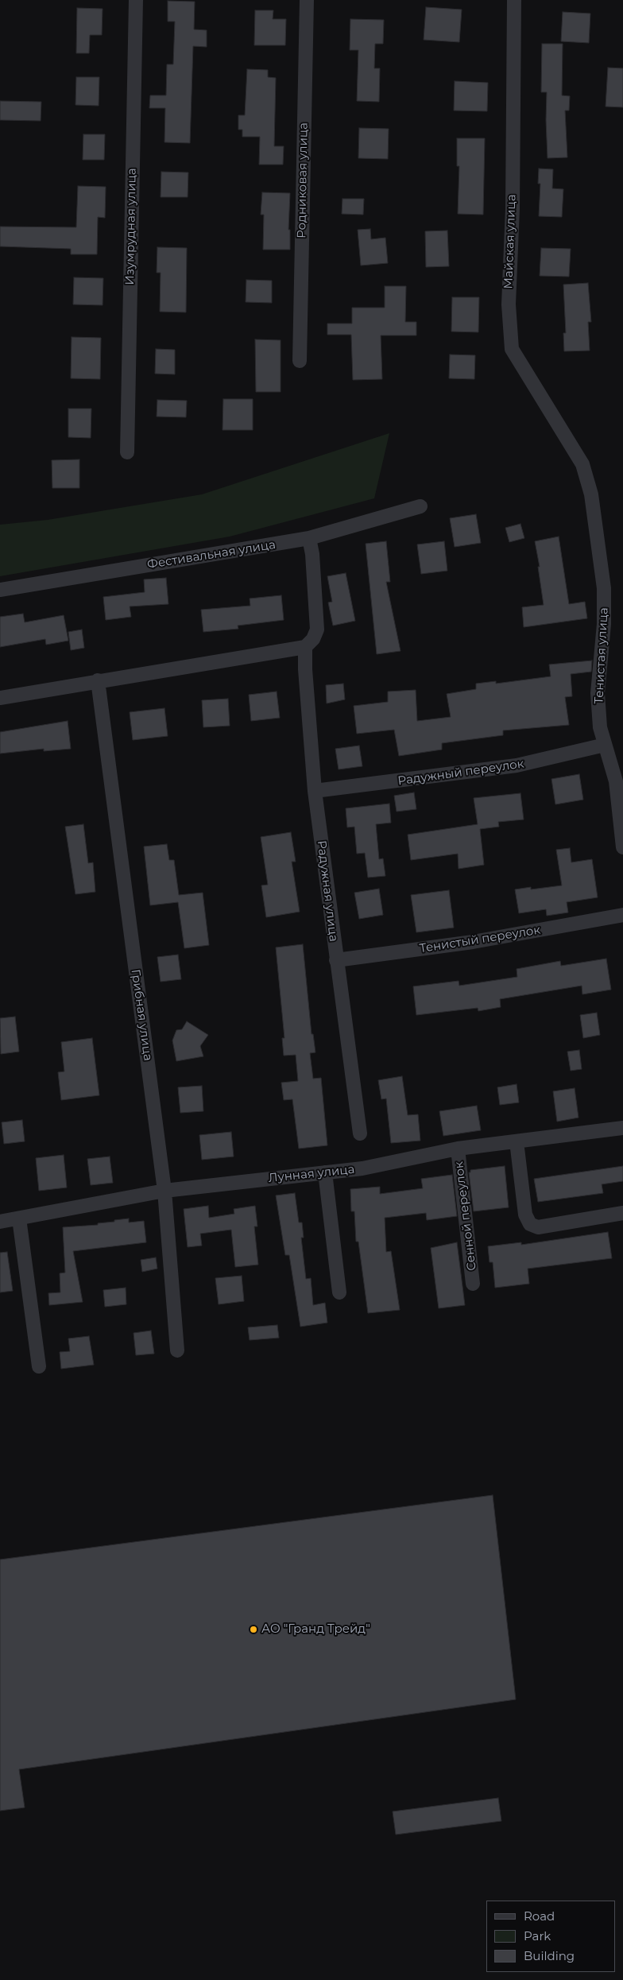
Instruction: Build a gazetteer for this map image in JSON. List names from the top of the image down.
{
  "streets": {
    "street": [
      "Родниковая улица",
      "Изумрудная улица",
      "Майская улица",
      "Фестивальная улица",
      "Тенистая улица",
      "Радужный переулок",
      "Радужная улица",
      "Тенистый переулок",
      "Грибная улица",
      "Лунная улица",
      "Сенной переулок"
    ]
  },
  "crossings": [
    ["Майская улица", "Тенистая улица"],
    ["Тенистая улица", "Радужный переулок"],
    ["Радужный переулок", "Радужная улица"],
    ["Радужная улица", "Тенистый переулок"],
    ["Грибная улица", "Лунная улица"],
    ["Лунная улица", "Сенной переулок"]
  ],
  "places": ["АО \"Гранд Трейд\""],
  "legend": ["Road", "Park", "Building"]
}
